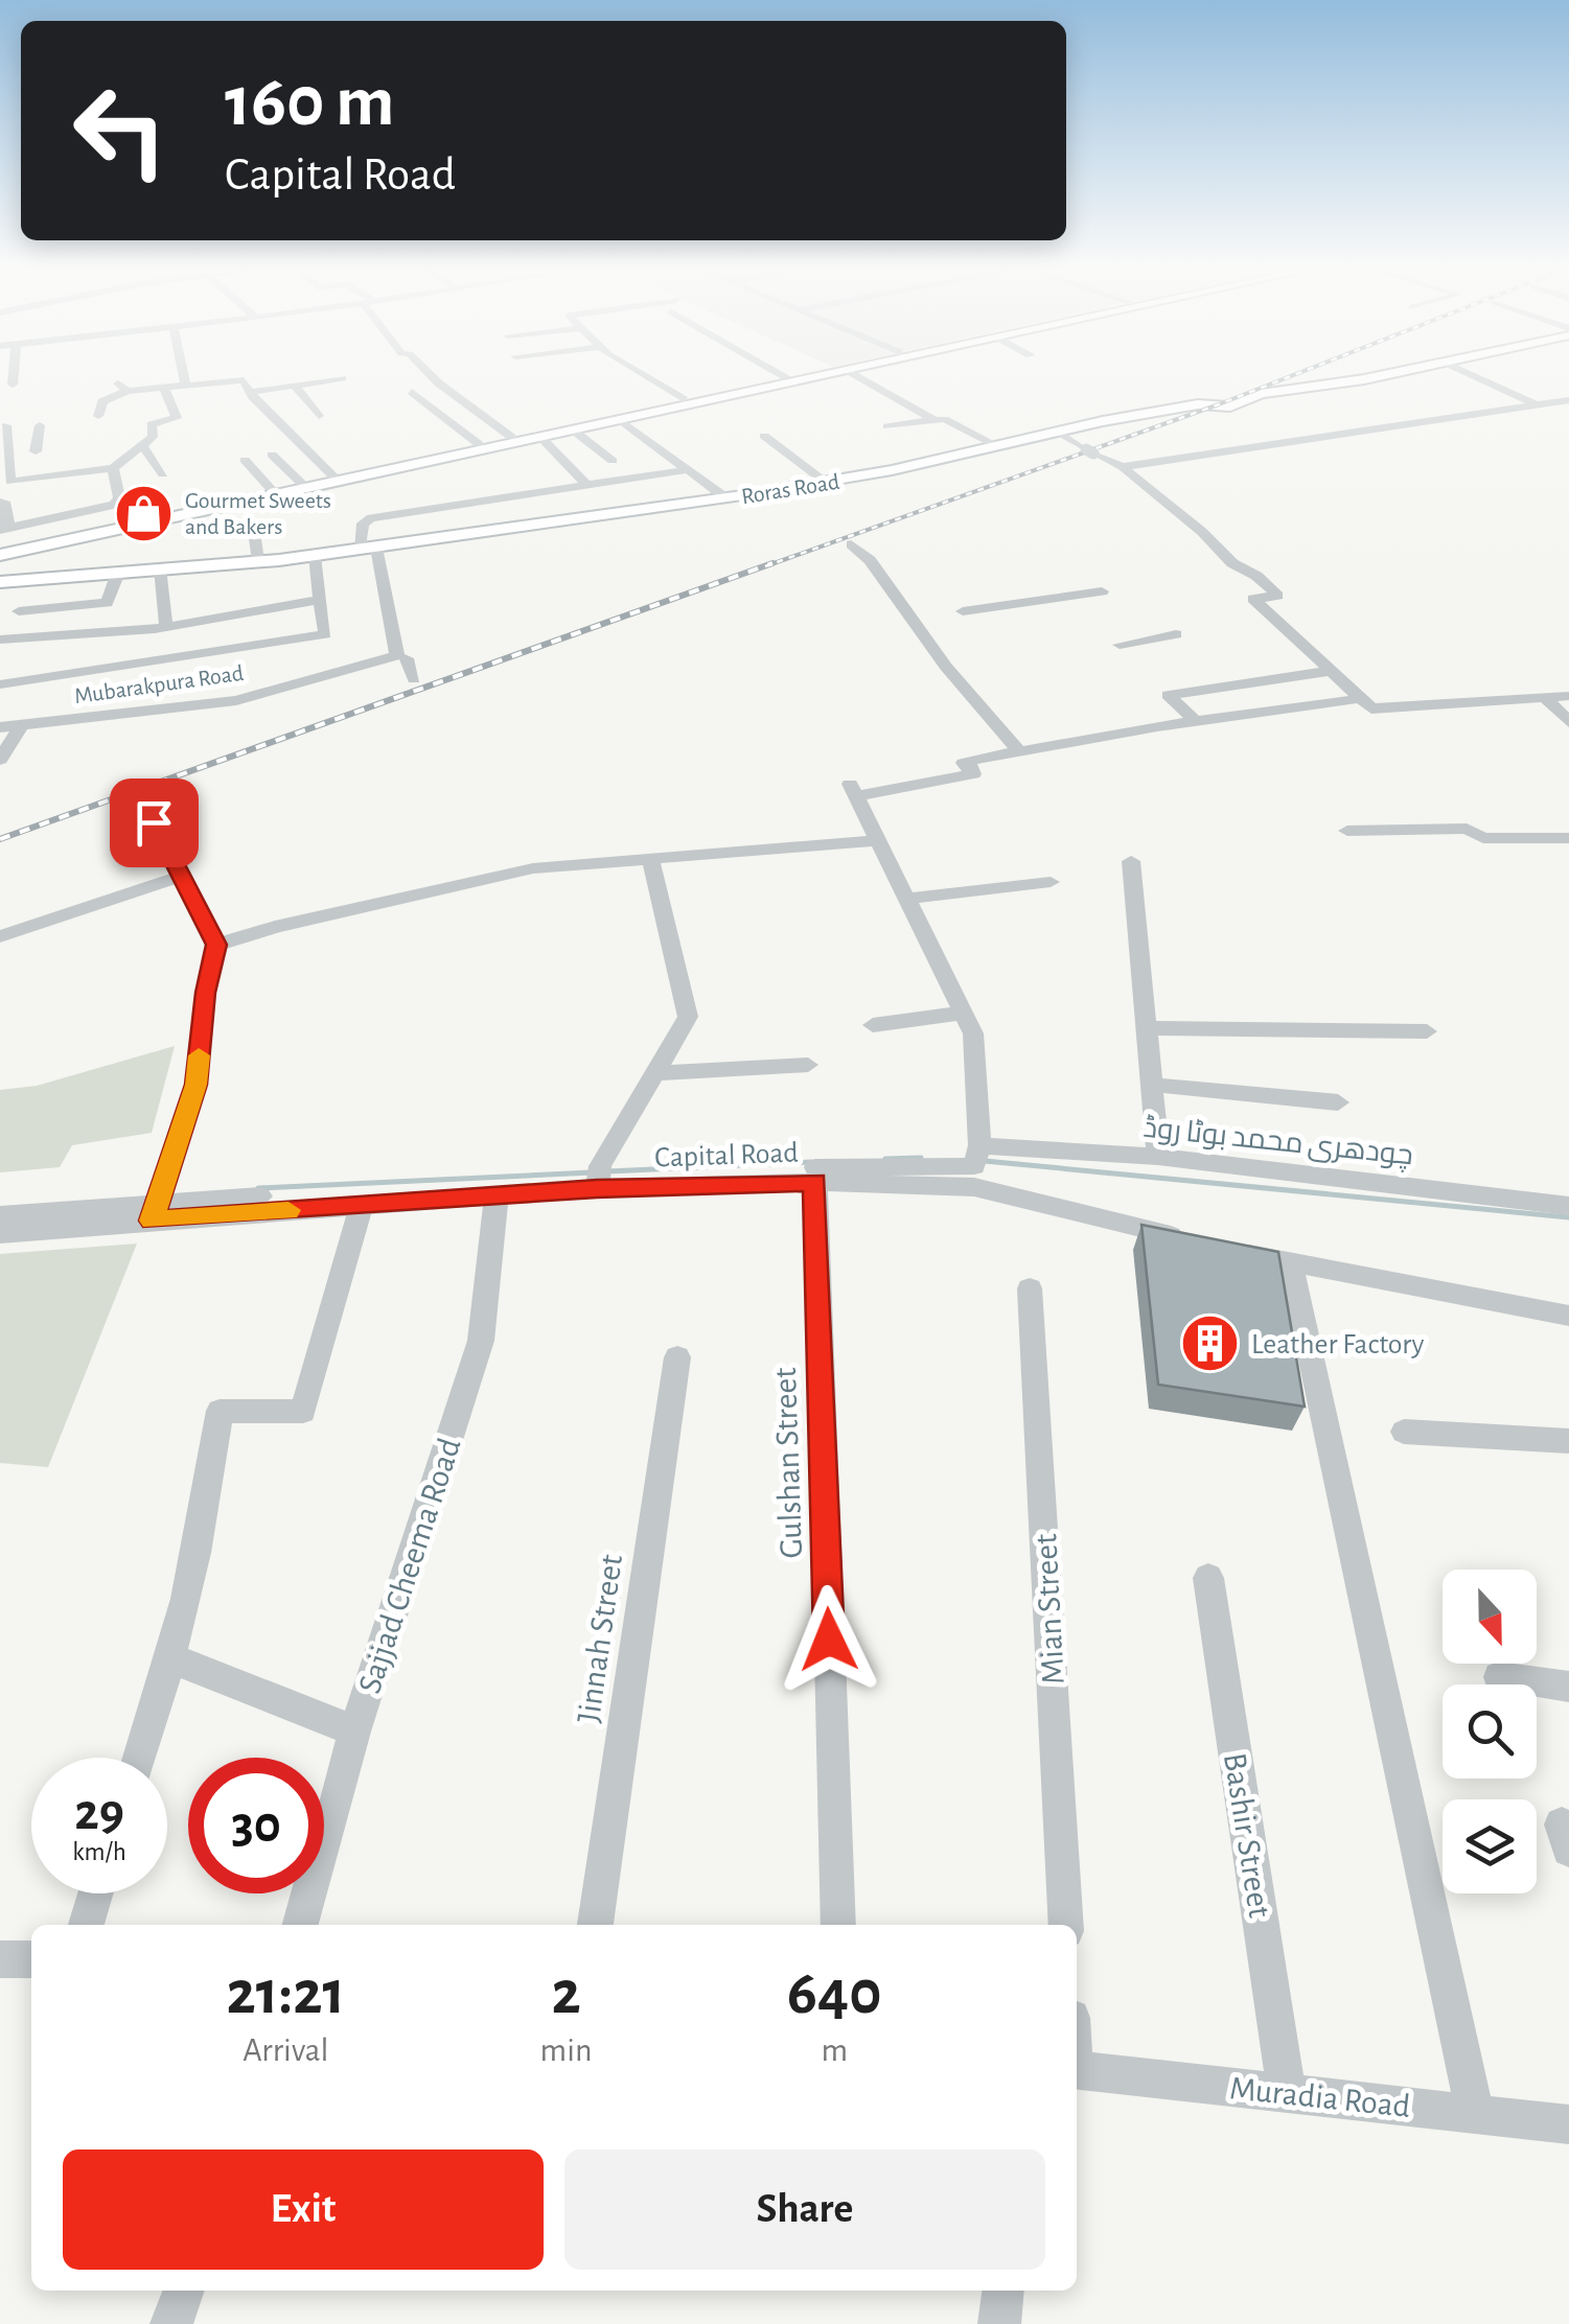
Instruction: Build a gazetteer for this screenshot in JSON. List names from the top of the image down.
{
  "streets": {
    "main road": ["Roras Road"],
    "street": [
      "Mubarakpura Road",
      "چودھری محمد بوٹا روڈ",
      "Capital Road",
      "Gulshan Street",
      "Sajjad Cheema Road",
      "Mian Street",
      "Jinnah Street",
      "Bashir Street",
      "Muradia Road"
    ]
  },
  "crossings": [
    ["Roras Road", "Mubarakpura Road"],
    ["چودھری محمد بوٹا روڈ", "Capital Road"],
    ["Capital Road", "Gulshan Street"],
    ["Capital Road", "Sajjad Cheema Road"],
    ["Bashir Street", "Muradia Road"]
  ],
  "places": {
    "shop": ["Gourmet Sweets and Bakers"],
    "building": ["Leather Factory"]
  },
  "north": "bottom",
  "page": {
    "turn": ["160 m", "Capital Road"],
    "speed": "29 km/h",
    "limit": "30",
    "eta": [
      "21:21",
      "Arrival",
      "2",
      "min",
      "640",
      "m"
    ],
    "buttons": ["Exit", "Share"]
  }
}
